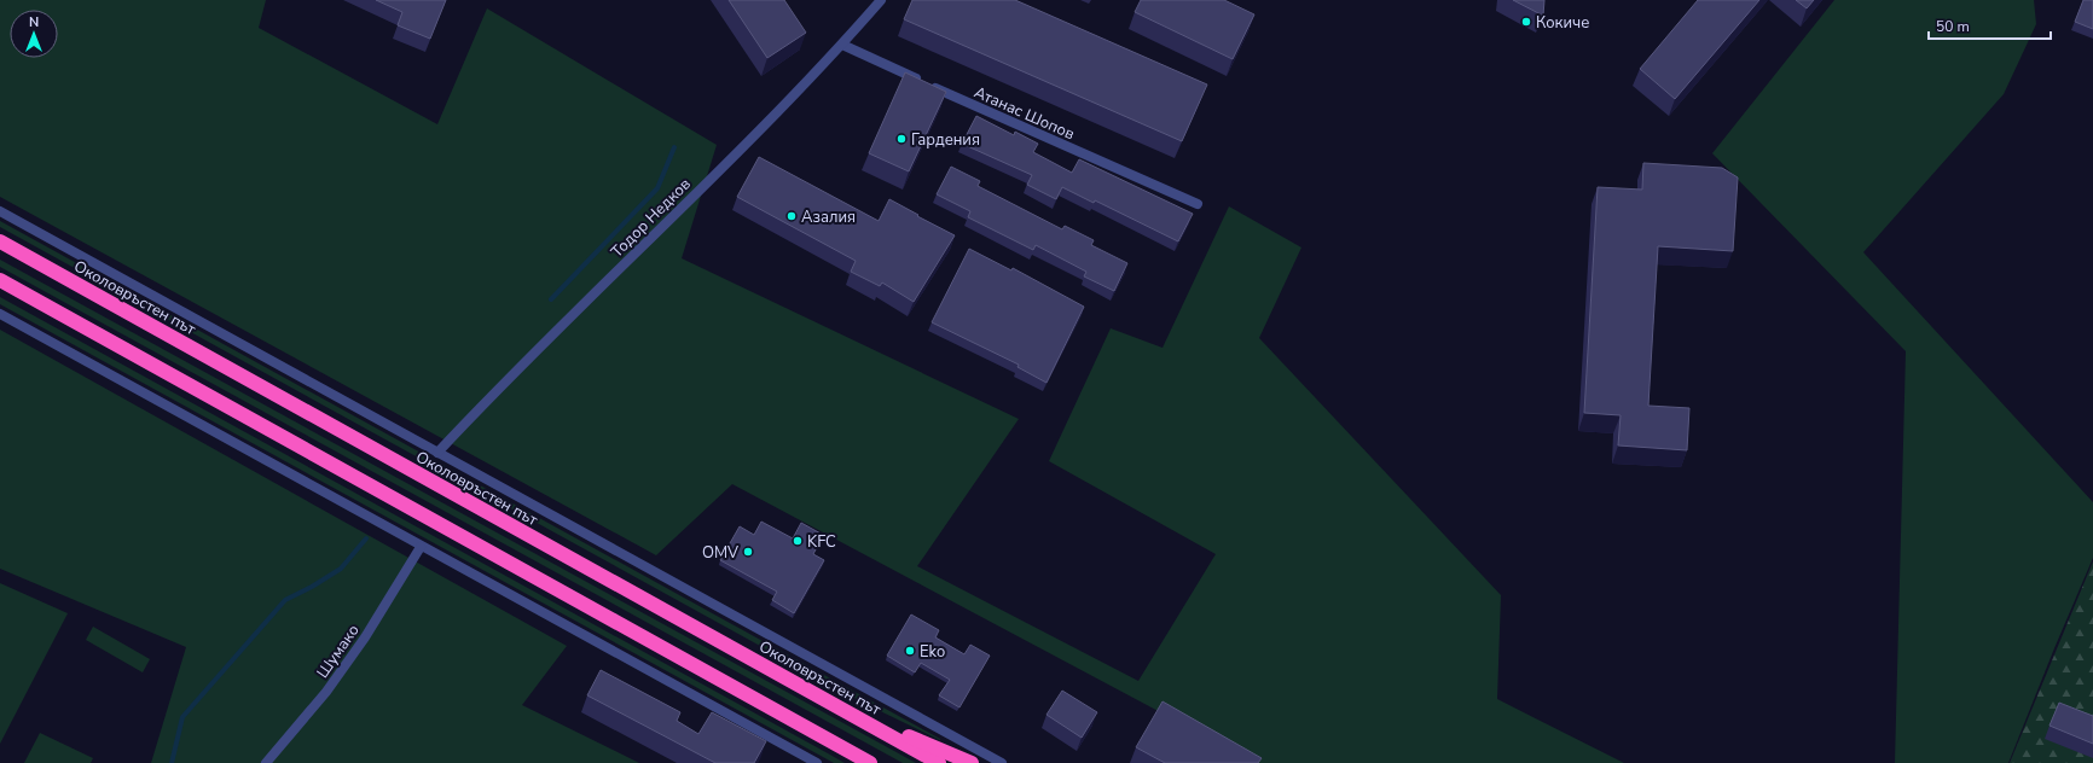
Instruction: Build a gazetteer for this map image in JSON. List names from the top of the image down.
{
  "streets": {
    "highway": ["Околовръстен път"],
    "street": ["Атанас Шопов", "Тодор Недков", "Шумако"]
  },
  "crossings": [
    ["Атанас Шопов", "Тодор Недков"]
  ],
  "places": [
    "Кокиче",
    "Гардения",
    "Азалия",
    "KFC",
    "OMV",
    "Eko"
  ],
  "scale_bar": "50 m",
  "north": "top"
}
